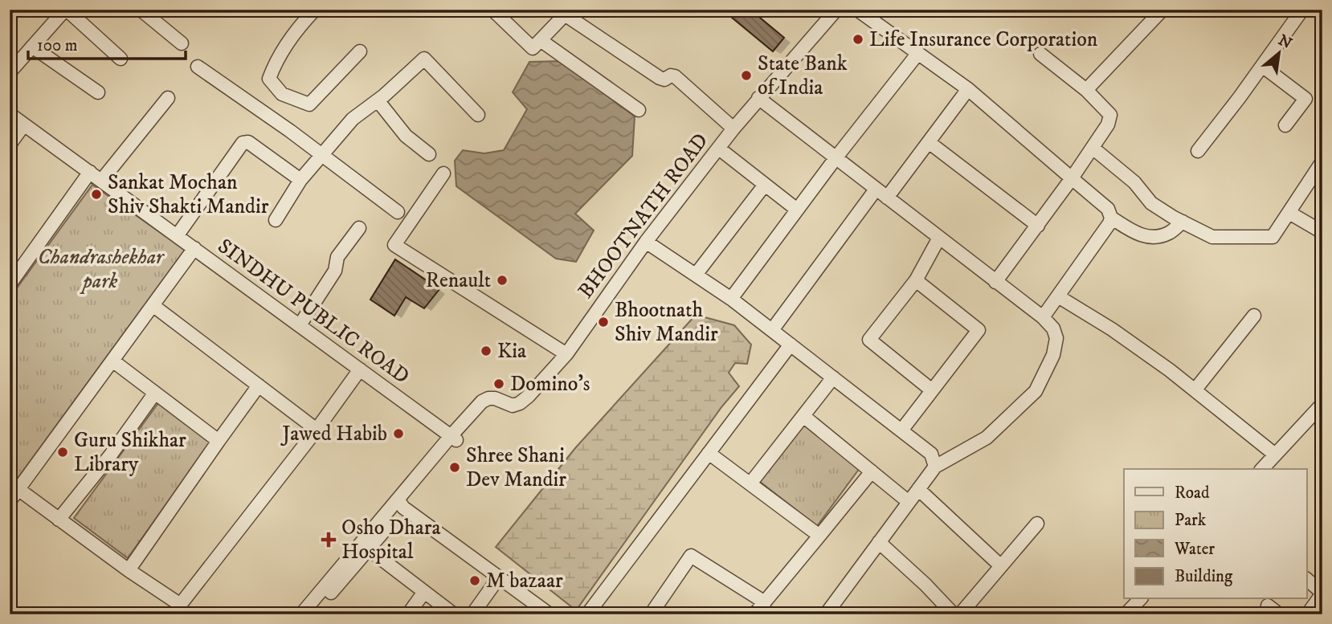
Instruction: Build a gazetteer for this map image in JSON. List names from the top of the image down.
{
  "streets": {
    "street": ["BHOOTNATH ROAD", "SINDHU PUBLIC ROAD"]
  },
  "crossings": [
    ["BHOOTNATH ROAD", "SINDHU PUBLIC ROAD"]
  ],
  "parks": ["Chandrashekhar park"],
  "places": {
    "other": [
      "Life Insurance Corporation",
      "State Bank of India",
      "Sankat Mochan Shiv Shakti Mandir",
      "Renault",
      "Bhootnath Shiv Mandir",
      "Kia",
      "Domino's",
      "Jawed Habib",
      "Guru Shikhar Library",
      "Shree Shani Dev Mandir",
      "M bazaar"
    ],
    "health": ["Osho Dhara Hospital"]
  },
  "legend": [
    "Road",
    "Park",
    "Water",
    "Building"
  ],
  "scale_bar": "100 m",
  "north": "top right"
}
